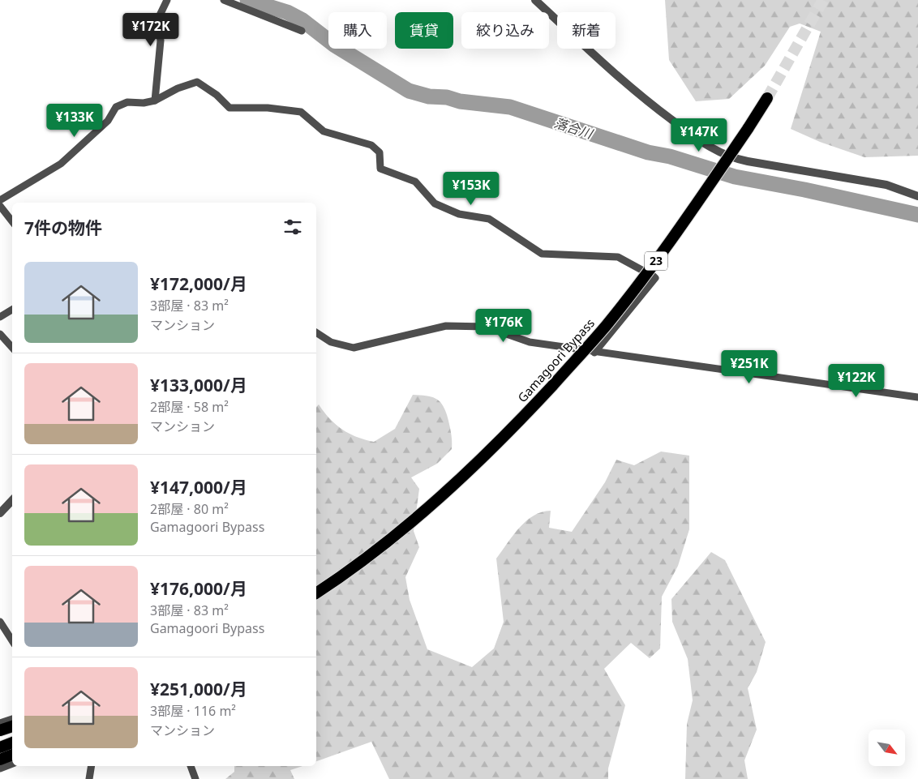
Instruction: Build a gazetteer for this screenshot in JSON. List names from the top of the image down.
{
  "streets": {
    "highway": ["23", "Gamagoori Bypass"]
  },
  "water": ["落合川"],
  "north": "bottom right",
  "page": {
    "chip": [
      "購入",
      "賃貸",
      "絞り込み",
      "新着"
    ],
    "price": [
      "¥172K",
      "¥133K",
      "¥147K",
      "¥153K",
      "¥176K",
      "¥251K",
      "¥122K"
    ],
    "heading": "7件の物件",
    "list": [
      {
        "name": "¥172,000/月",
        "note": "3部屋 · 83 m² · マンション"
      },
      {
        "name": "¥133,000/月",
        "note": "2部屋 · 58 m² · マンション"
      },
      {
        "name": "¥147,000/月",
        "note": "2部屋 · 80 m² · Gamagoori Bypass"
      },
      {
        "name": "¥176,000/月",
        "note": "3部屋 · 83 m² · Gamagoori Bypass"
      },
      {
        "name": "¥251,000/月",
        "note": "3部屋 · 116 m² · マンション"
      }
    ]
  }
}
